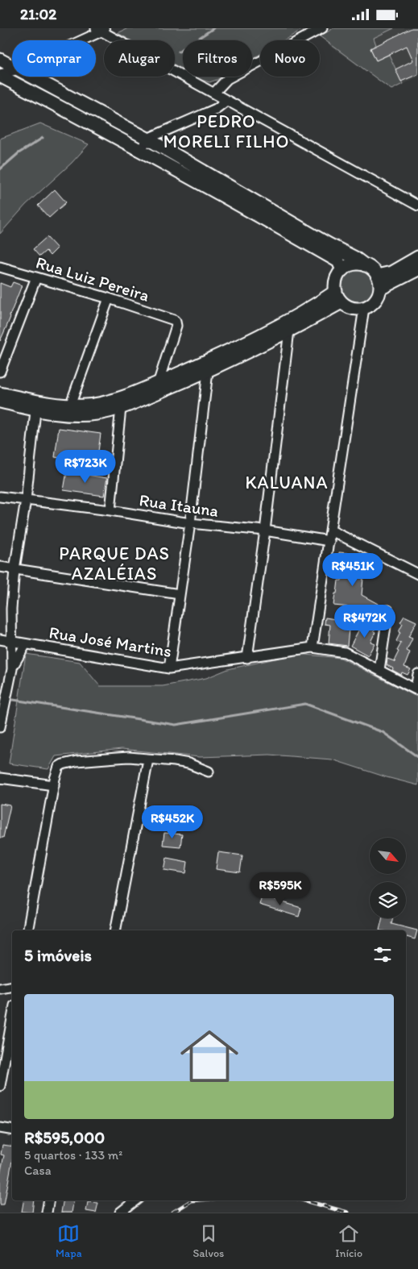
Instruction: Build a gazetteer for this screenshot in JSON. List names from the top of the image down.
{
  "streets": {
    "street": ["Rua Luiz Pereira", "Rua Itauna", "Rua José Martins"]
  },
  "districts": ["PEDRO MORELI FILHO", "KALUANA", "PARQUE DAS AZALÉIAS"],
  "north": "bottom right",
  "page": {
    "status": "21:02",
    "chip": [
      "Comprar",
      "Alugar",
      "Filtros",
      "Novo"
    ],
    "price": [
      "R$723K",
      "R$451K",
      "R$472K",
      "R$452K",
      "R$595K"
    ],
    "heading": "5 imóveis",
    "list": [
      {
        "name": "R$595,000",
        "note": "5 quartos · 133 m² · Casa"
      }
    ],
    "tabs": ["Mapa", "Salvos", "Início"]
  }
}
